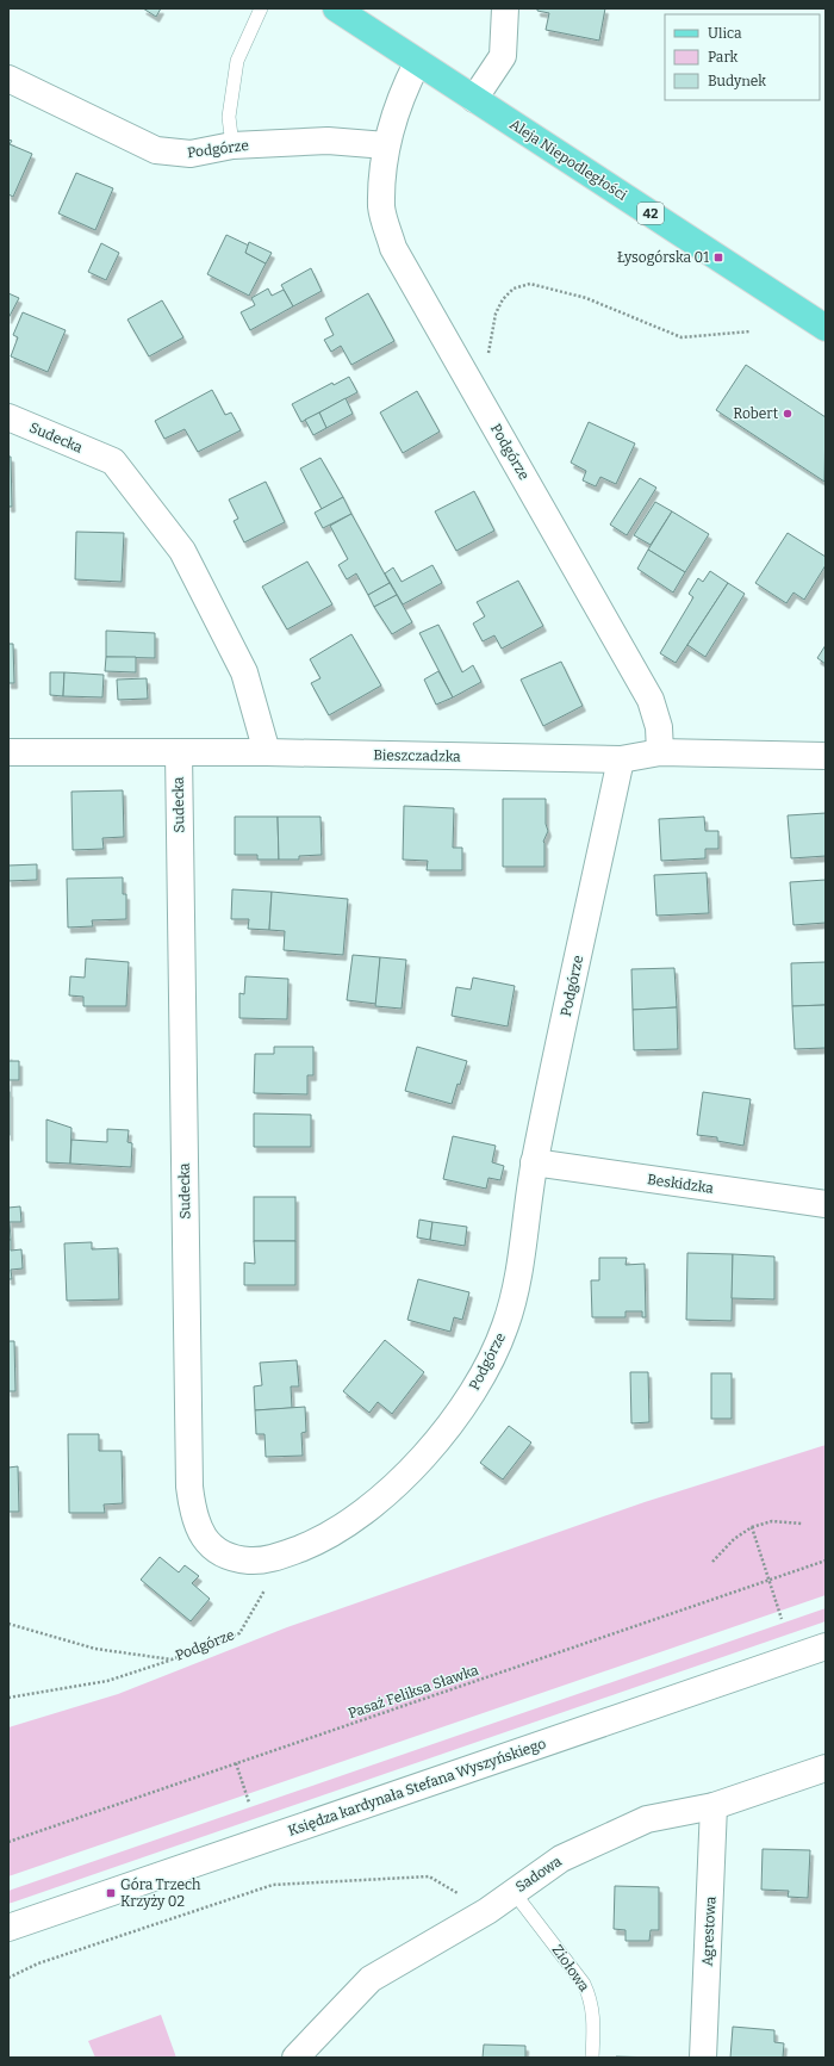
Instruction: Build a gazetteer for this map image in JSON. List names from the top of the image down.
{
  "streets": {
    "main road": ["Aleja Niepodległości", "42"],
    "street": [
      "Podgórze",
      "Sudecka",
      "Bieszczadzka",
      "Beskidzka",
      "Księdza kardynała Stefana Wyszyńskiego",
      "Sadowa",
      "Agrestowa"
    ],
    "lane": ["Ziołowa"],
    "path": ["Pasaż Feliksa Sławka"]
  },
  "crossings": [
    ["Podgórze", "Aleja Niepodległości"],
    ["Podgórze", "Sudecka"],
    ["Podgórze", "Bieszczadzka"],
    ["Podgórze", "Beskidzka"],
    ["Sudecka", "Bieszczadzka"],
    ["Sadowa", "Agrestowa"],
    ["Sadowa", "Ziołowa"]
  ],
  "places": {
    "transit": ["Łysogórska 01", "Góra Trzech Krzyży 02"],
    "other": ["Robert"]
  },
  "legend": ["Ulica", "Park", "Budynek"]
}
